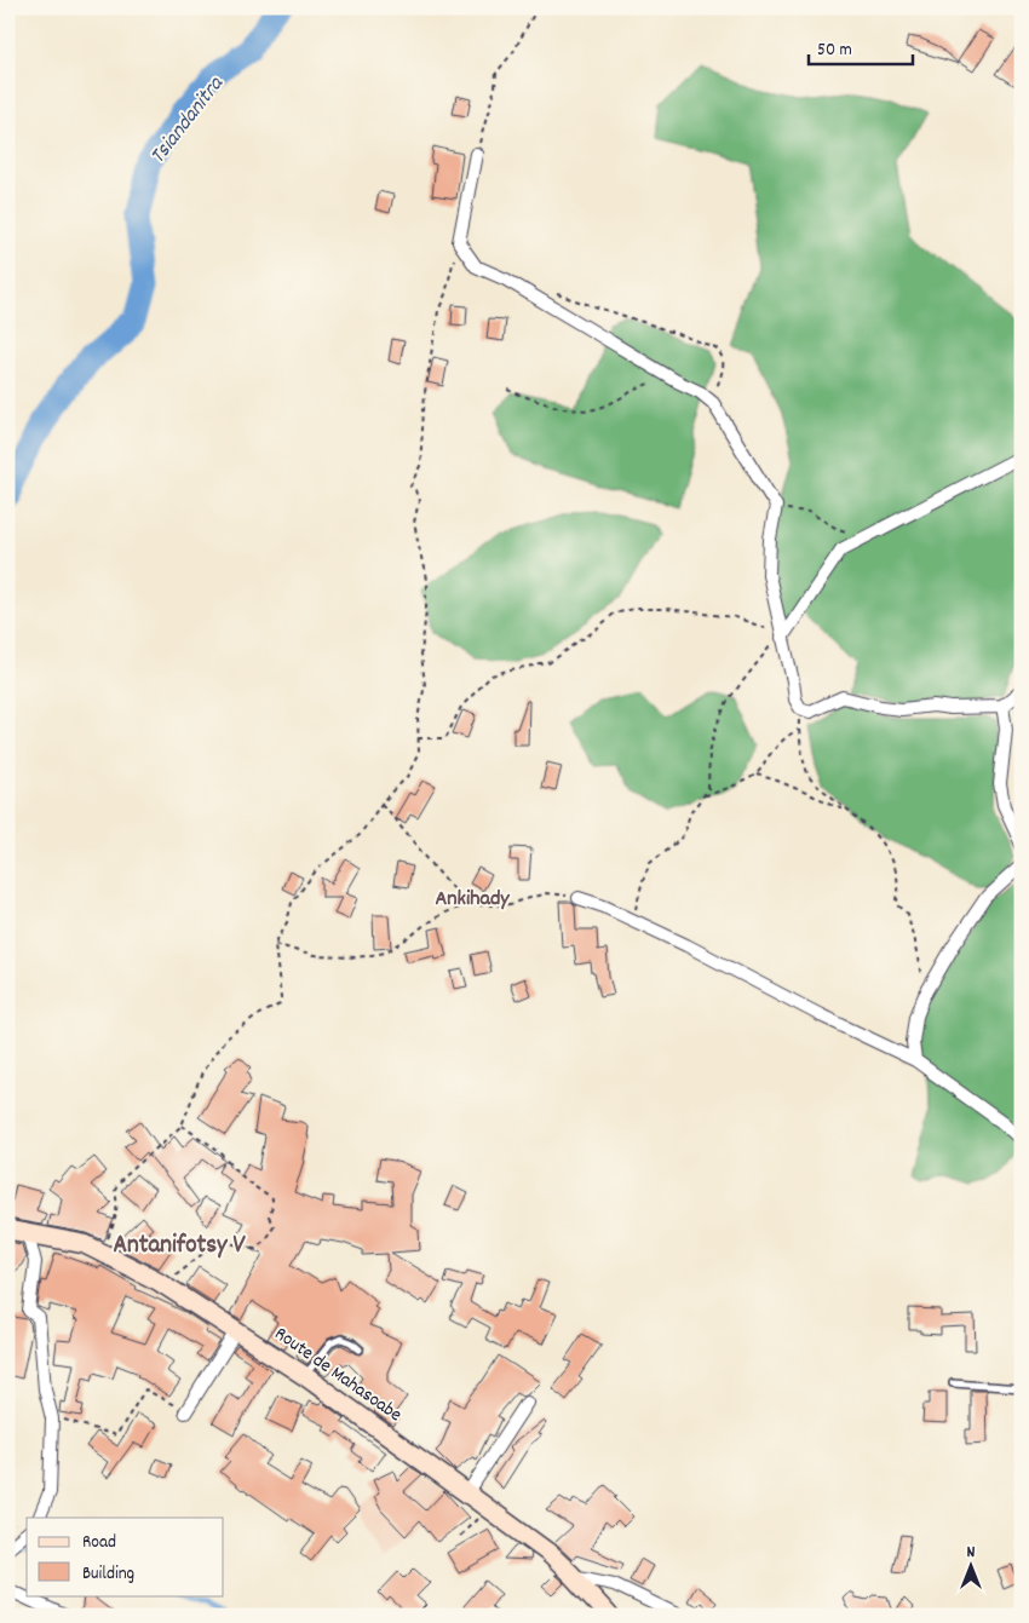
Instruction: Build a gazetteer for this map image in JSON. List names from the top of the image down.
{
  "streets": {
    "street": ["Route de Mahasoabe"]
  },
  "districts": ["Ankihady", "Antanifotsy V"],
  "water": ["Tsiandanitra"],
  "legend": ["Road", "Building"],
  "scale_bar": "50 m",
  "north": "top"
}
